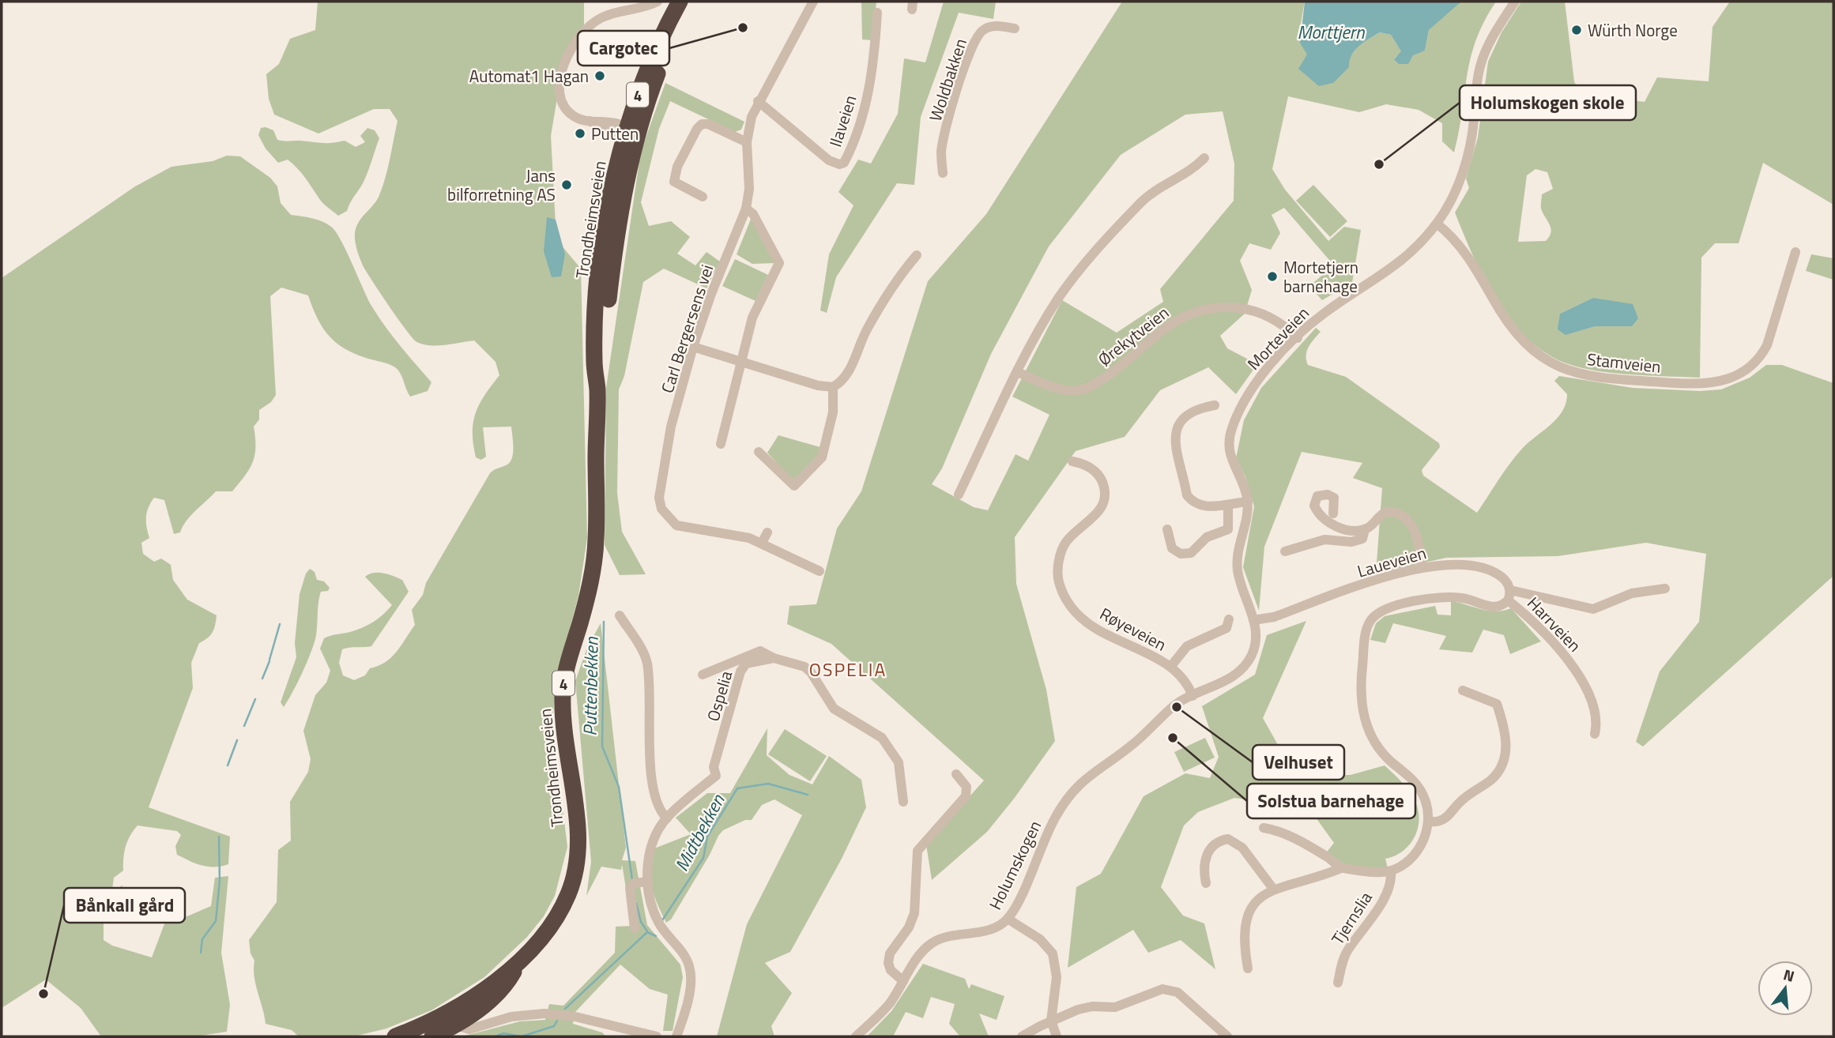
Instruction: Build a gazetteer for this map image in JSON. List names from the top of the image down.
{
  "streets": {
    "highway": ["4", "Trondheimsveien"],
    "street": [
      "Woldbakken",
      "Ilaveien",
      "Carl Bergersens vei",
      "Ørekytveien",
      "Morteveien",
      "Stamveien",
      "Laueveien",
      "Harrveien",
      "Røyeveien",
      "Ospelia",
      "Holumskogen",
      "Tjernslia"
    ]
  },
  "crossings": [
    ["Ilaveien", "Carl Bergersens vei"],
    ["Ørekytveien", "Morteveien"],
    ["Morteveien", "Stamveien"],
    ["Morteveien", "Laueveien"],
    ["Morteveien", "Røyeveien"],
    ["Morteveien", "Holumskogen"],
    ["Laueveien", "Harrveien"],
    ["Røyeveien", "Holumskogen"]
  ],
  "districts": ["OSPELIA"],
  "water": ["Morttjern", "Puttenbekken", "Midtbekken"],
  "places": [
    "Cargotec",
    "Würth Norge",
    "Automat1 Hagan",
    "Putten",
    "Holumskogen skole",
    "Jans bilforretning AS",
    "Mortetjern barnehage",
    "Velhuset",
    "Solstua barnehage",
    "Bånkall gård"
  ],
  "north": "top"
}
